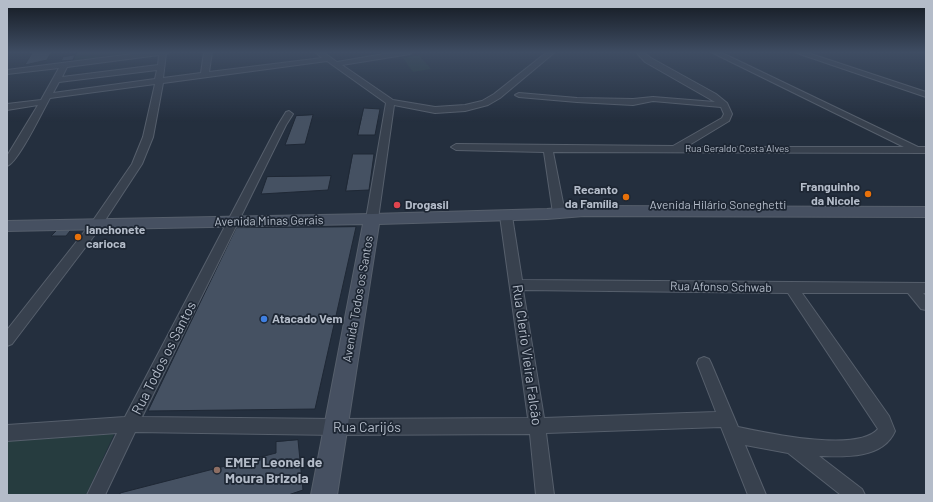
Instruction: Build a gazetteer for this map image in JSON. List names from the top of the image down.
{
  "streets": {
    "street": [
      "Rua Geraldo Costa Alves",
      "Avenida Hilário Soneghetti",
      "Avenida Minas Gerais",
      "Rua Afonso Schwab",
      "Avenida Todos os Santos",
      "Rua Clerio Vieira Falcão",
      "Rua Todos os Santos",
      "Rua Carijós"
    ]
  },
  "crossings": [
    ["Avenida Hilário Soneghetti", "Avenida Minas Gerais"],
    ["Avenida Minas Gerais", "Avenida Todos os Santos"],
    ["Avenida Minas Gerais", "Rua Clerio Vieira Falcão"],
    ["Avenida Minas Gerais", "Rua Todos os Santos"],
    ["Rua Afonso Schwab", "Rua Clerio Vieira Falcão"],
    ["Rua Afonso Schwab", "Rua Carijós"],
    ["Avenida Todos os Santos", "Rua Carijós"],
    ["Rua Clerio Vieira Falcão", "Rua Carijós"],
    ["Rua Todos os Santos", "Rua Carijós"]
  ],
  "places": [
    "Franguinho da Nicole",
    "Recanto da Família",
    "Drogasil",
    "lanchonete carioca",
    "Atacado Vem",
    "EMEF Leonel de Moura Brizola"
  ]
}
